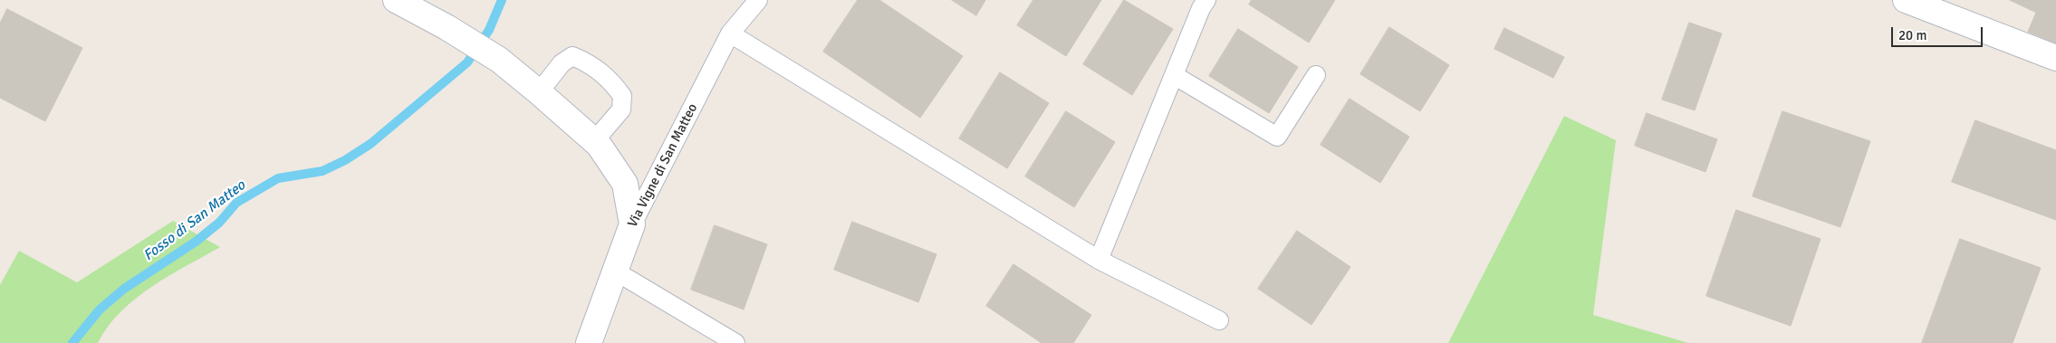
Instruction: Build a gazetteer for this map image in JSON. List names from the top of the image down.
{
  "streets": {
    "street": ["Via Vigne di San Matteo"]
  },
  "water": ["Fosso di San Matteo"],
  "scale_bar": "20 m"
}
